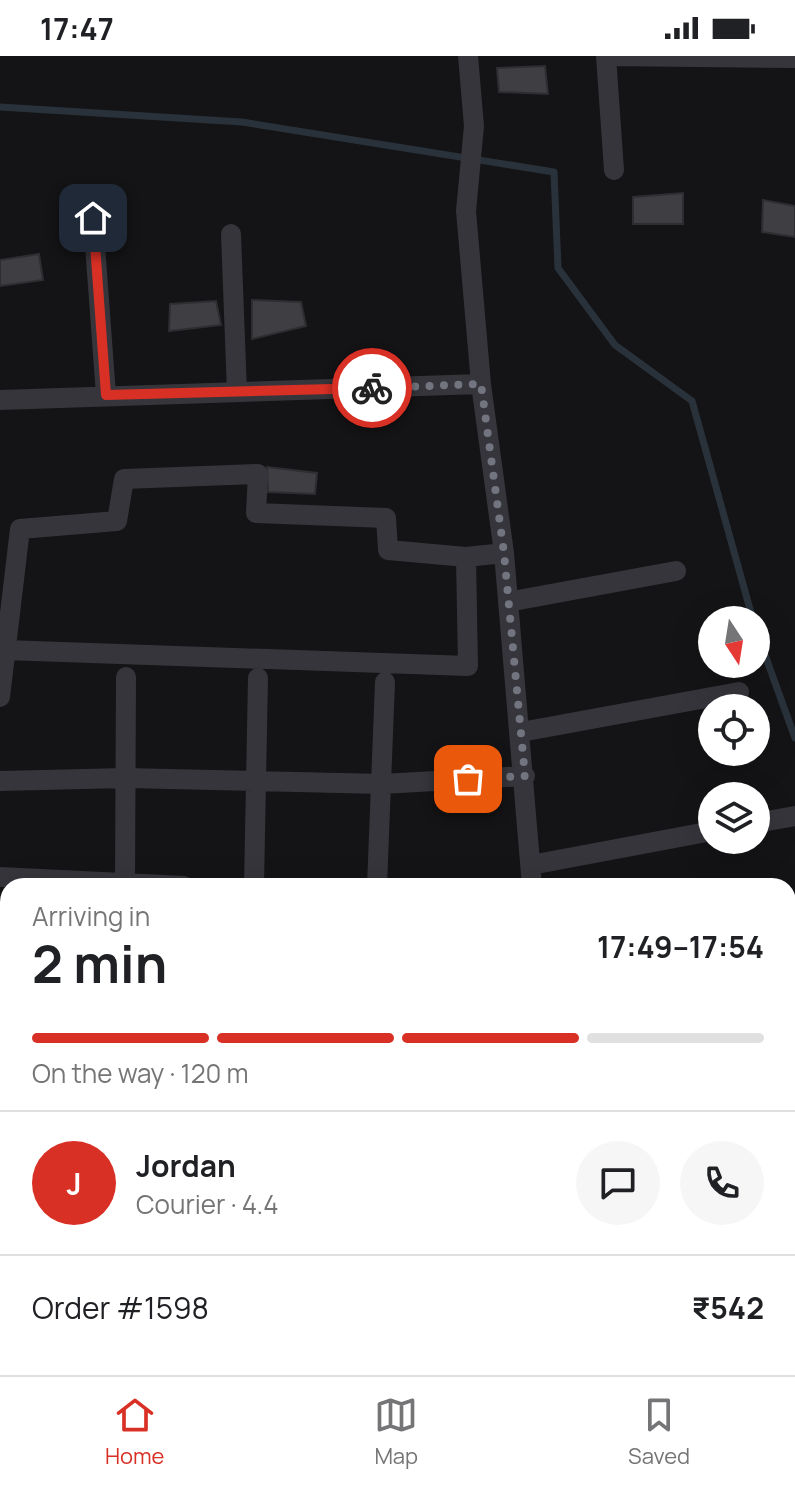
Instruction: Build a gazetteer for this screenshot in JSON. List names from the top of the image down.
{
  "north": "bottom",
  "page": {
    "status": "17:47",
    "heading": ["2 min", "Arriving in", "17:49–17:54"],
    "panel": [
      "Jordan",
      "Courier · 4.4",
      "Order #1598",
      "₹542"
    ],
    "bar": "On the way · 120 m",
    "round": "J",
    "tabs": ["Home", "Map", "Saved"]
  }
}
